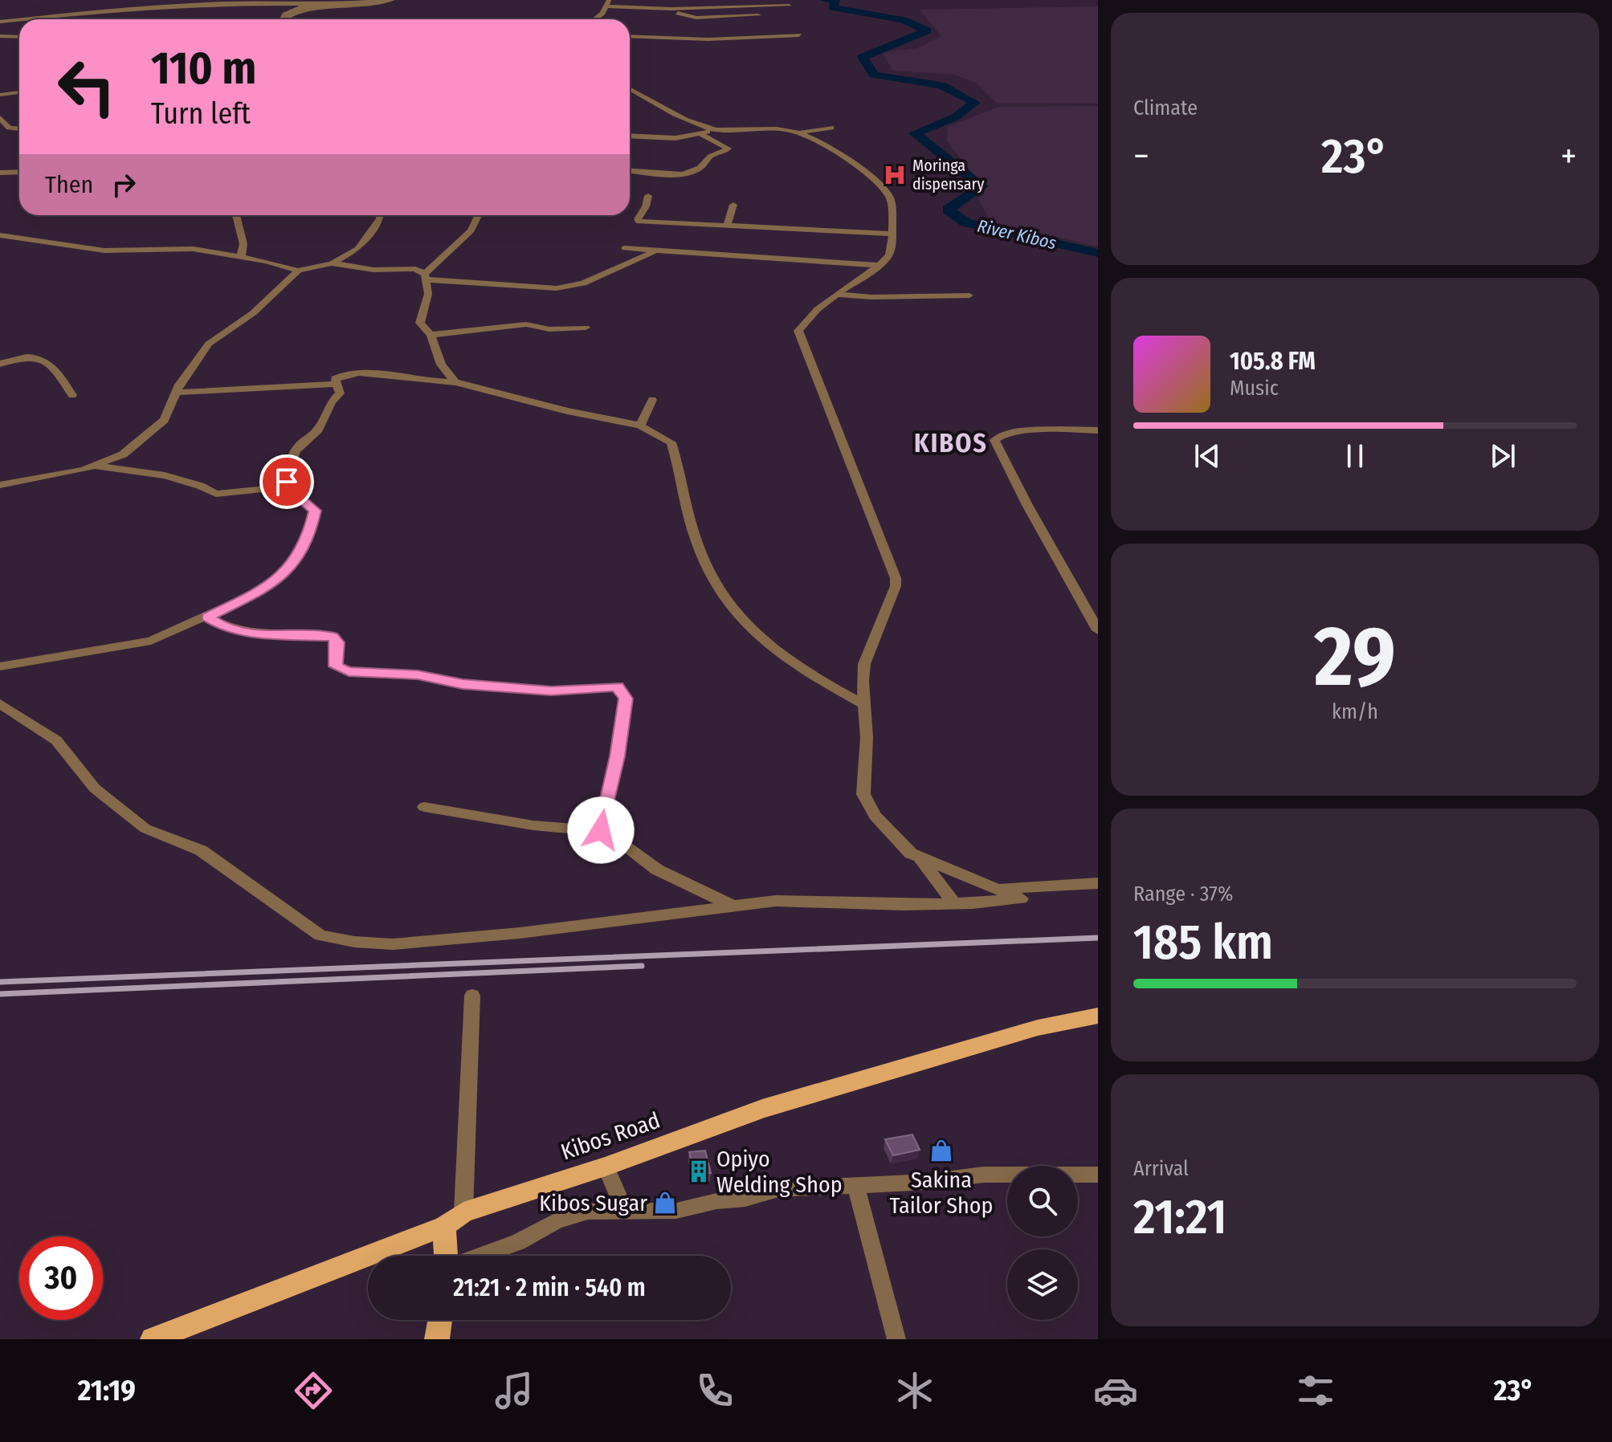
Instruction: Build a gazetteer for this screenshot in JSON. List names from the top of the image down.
{
  "streets": {
    "main road": ["Kibos Road"]
  },
  "districts": ["KIBOS"],
  "water": ["River Kibos"],
  "places": {
    "hospital": ["Moringa dispensary"],
    "shop": ["Sakina Tailor Shop", "Kibos Sugar"],
    "building": ["Opiyo Welding Shop"]
  },
  "page": {
    "tile": [
      "Climate",
      ["29", "km/h"],
      ["Range · 37%", "185 km"],
      ["Arrival", "21:21"]
    ],
    "turn": ["110 m", "Turn left"],
    "heat": ["−", "23°", "+"],
    "then": "Then",
    "song": ["105.8 FM", "Music"],
    "limit": "30",
    "trip": "21:21 · 2 min · 540 m",
    "tabs": ["21:19", "23°"]
  }
}
